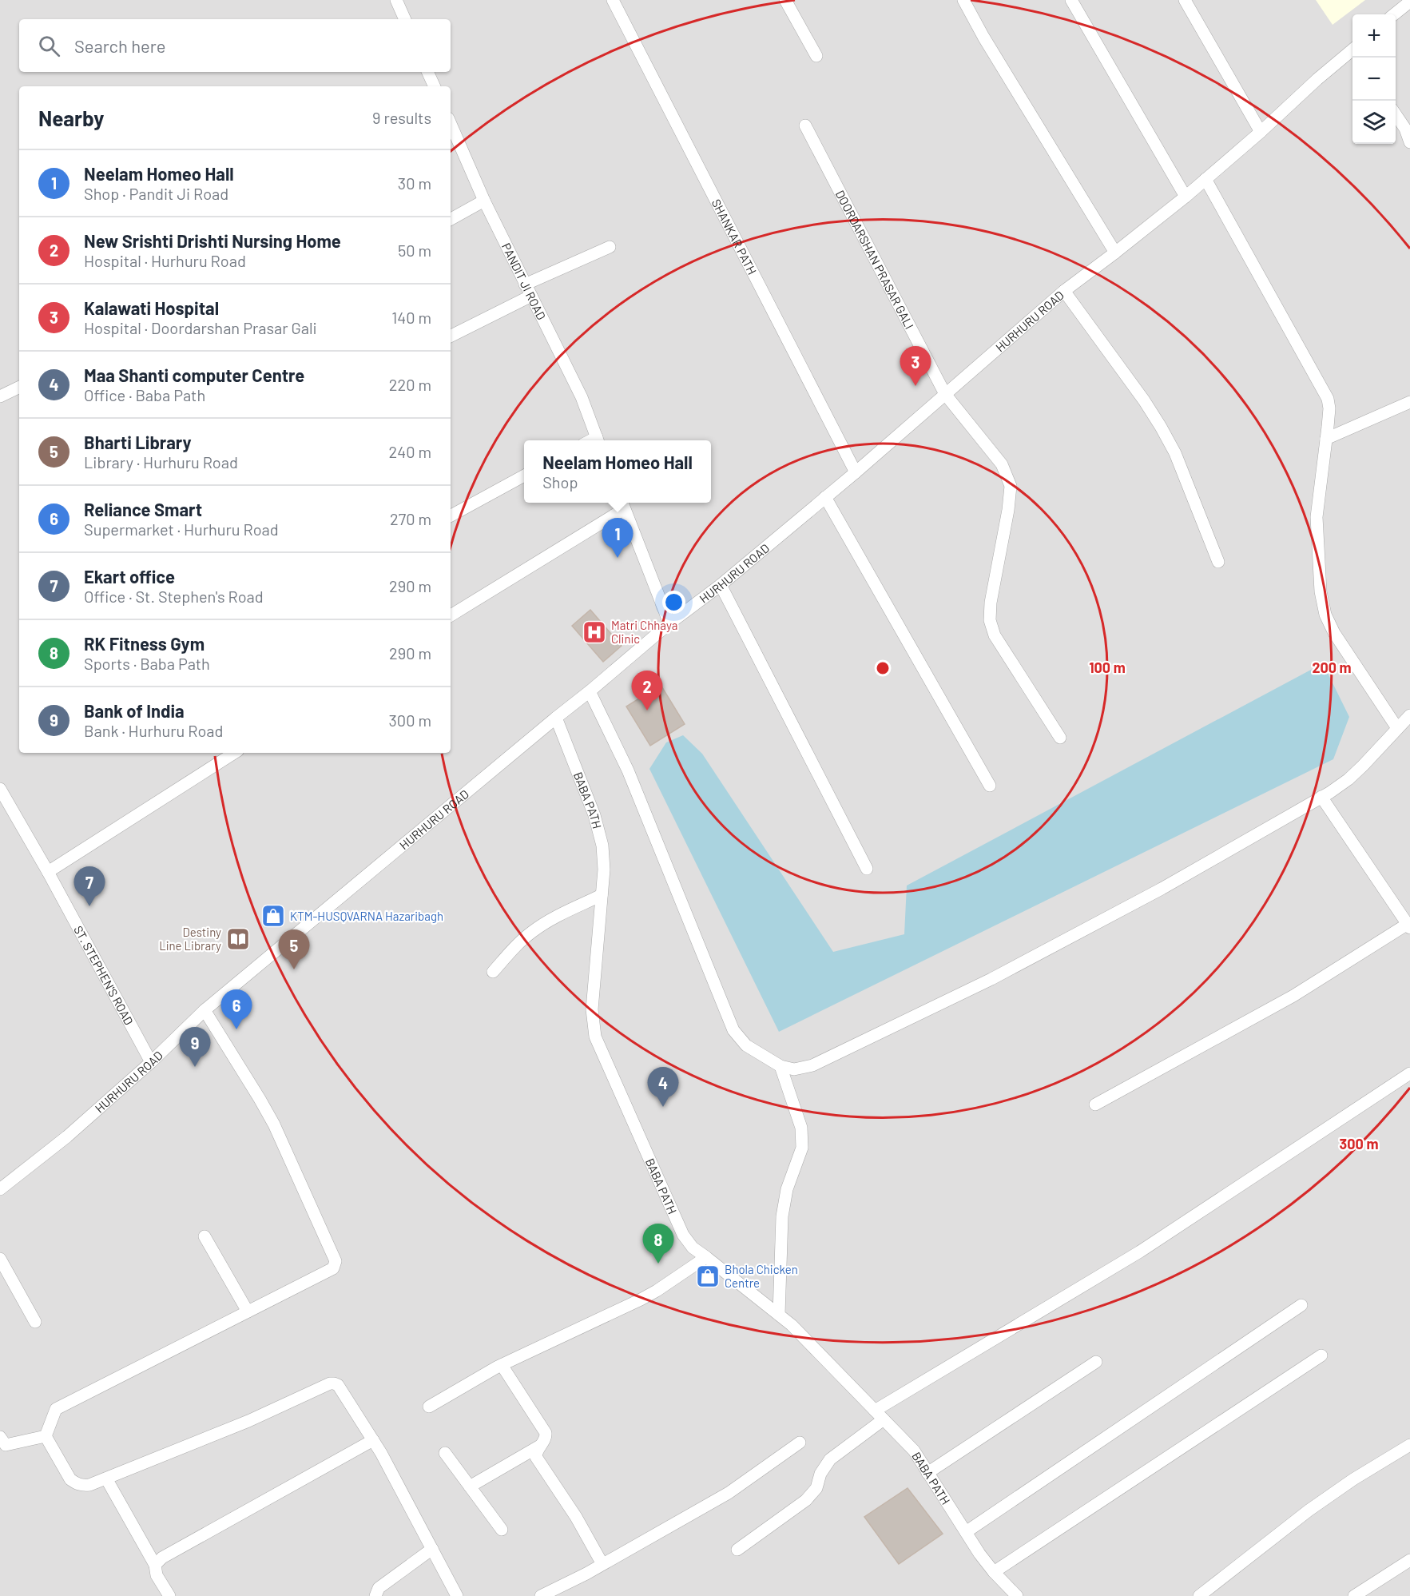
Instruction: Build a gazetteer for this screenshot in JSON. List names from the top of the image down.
{
  "streets": {
    "street": [
      "SHANKAR PATH",
      "DOORDARSHAN PRASAR GALI",
      "PANDIT JI ROAD",
      "HURHURU ROAD",
      "BABA PATH",
      "ST. STEPHEN'S ROAD"
    ]
  },
  "crossings": [
    ["SHANKAR PATH", "HURHURU ROAD"],
    ["DOORDARSHAN PRASAR GALI", "HURHURU ROAD"],
    ["HURHURU ROAD", "BABA PATH"],
    ["HURHURU ROAD", "ST. STEPHEN'S ROAD"]
  ],
  "places": {
    "hospital": ["Matri Chhaya Clinic"],
    "shop": ["KTM-HUSQVARNA Hazaribagh", "Bhola Chicken Centre"],
    "library": ["Destiny Line Library"]
  },
  "page": {
    "map_buttons": ["+", "−"],
    "search": "Search here",
    "heading": ["Nearby", "9 results"],
    "list": [
      {
        "mark": "1",
        "name": "Neelam Homeo Hall",
        "note": "Shop · Pandit Ji Road",
        "value": "30 m"
      },
      {
        "mark": "2",
        "name": "New Srishti Drishti Nursing Home",
        "note": "Hospital · Hurhuru Road",
        "value": "50 m"
      },
      {
        "mark": "3",
        "name": "Kalawati Hospital",
        "note": "Hospital · Doordarshan Prasar Gali",
        "value": "140 m"
      },
      {
        "mark": "4",
        "name": "Maa Shanti computer Centre",
        "note": "Office · Baba Path",
        "value": "220 m"
      },
      {
        "mark": "5",
        "name": "Bharti Library",
        "note": "Library · Hurhuru Road",
        "value": "240 m"
      },
      {
        "mark": "6",
        "name": "Reliance Smart",
        "note": "Supermarket · Hurhuru Road",
        "value": "270 m"
      },
      {
        "mark": "7",
        "name": "Ekart office",
        "note": "Office · St. Stephen's Road",
        "value": "290 m"
      },
      {
        "mark": "8",
        "name": "RK Fitness Gym",
        "note": "Sports · Baba Path",
        "value": "290 m"
      },
      {
        "mark": "9",
        "name": "Bank of India",
        "note": "Bank · Hurhuru Road",
        "value": "300 m"
      }
    ],
    "pins": [
      "3",
      "1",
      "2",
      "7",
      "5",
      "6",
      "9",
      "4",
      "8"
    ],
    "popup": ["Neelam Homeo Hall", "Shop"]
  },
  "rings": ["100 m", "200 m", "300 m"]
}
